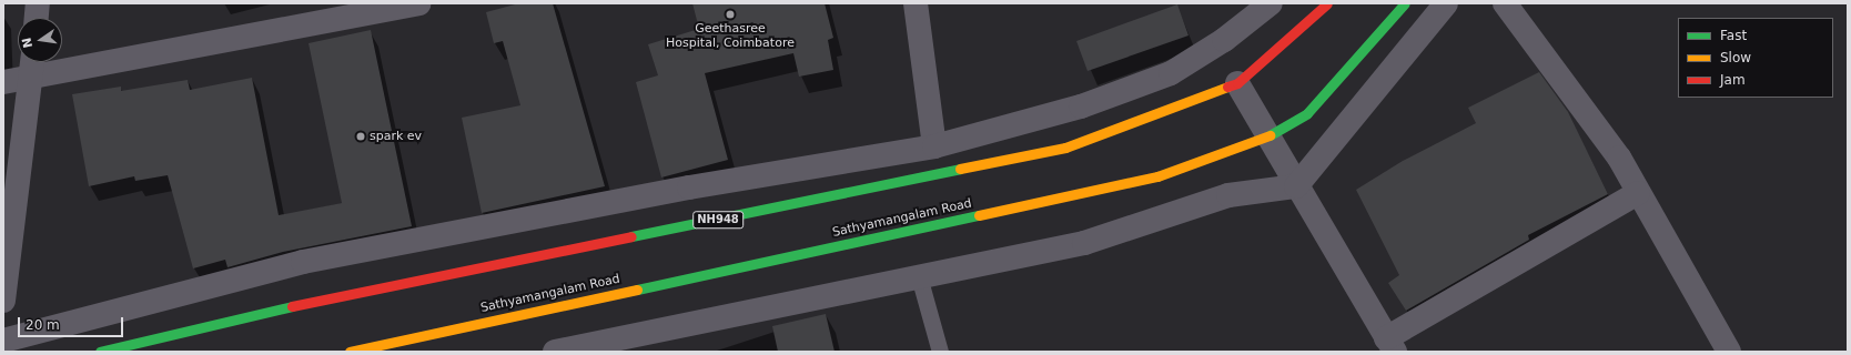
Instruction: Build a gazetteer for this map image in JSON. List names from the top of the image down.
{
  "streets": {
    "highway": ["Sathyamangalam Road", "NH948"]
  },
  "places": ["Geethasree Hospital, Coimbatore", "spark ev"],
  "legend": ["Fast", "Slow", "Jam"],
  "scale_bar": "20 m",
  "north": "left"
}
